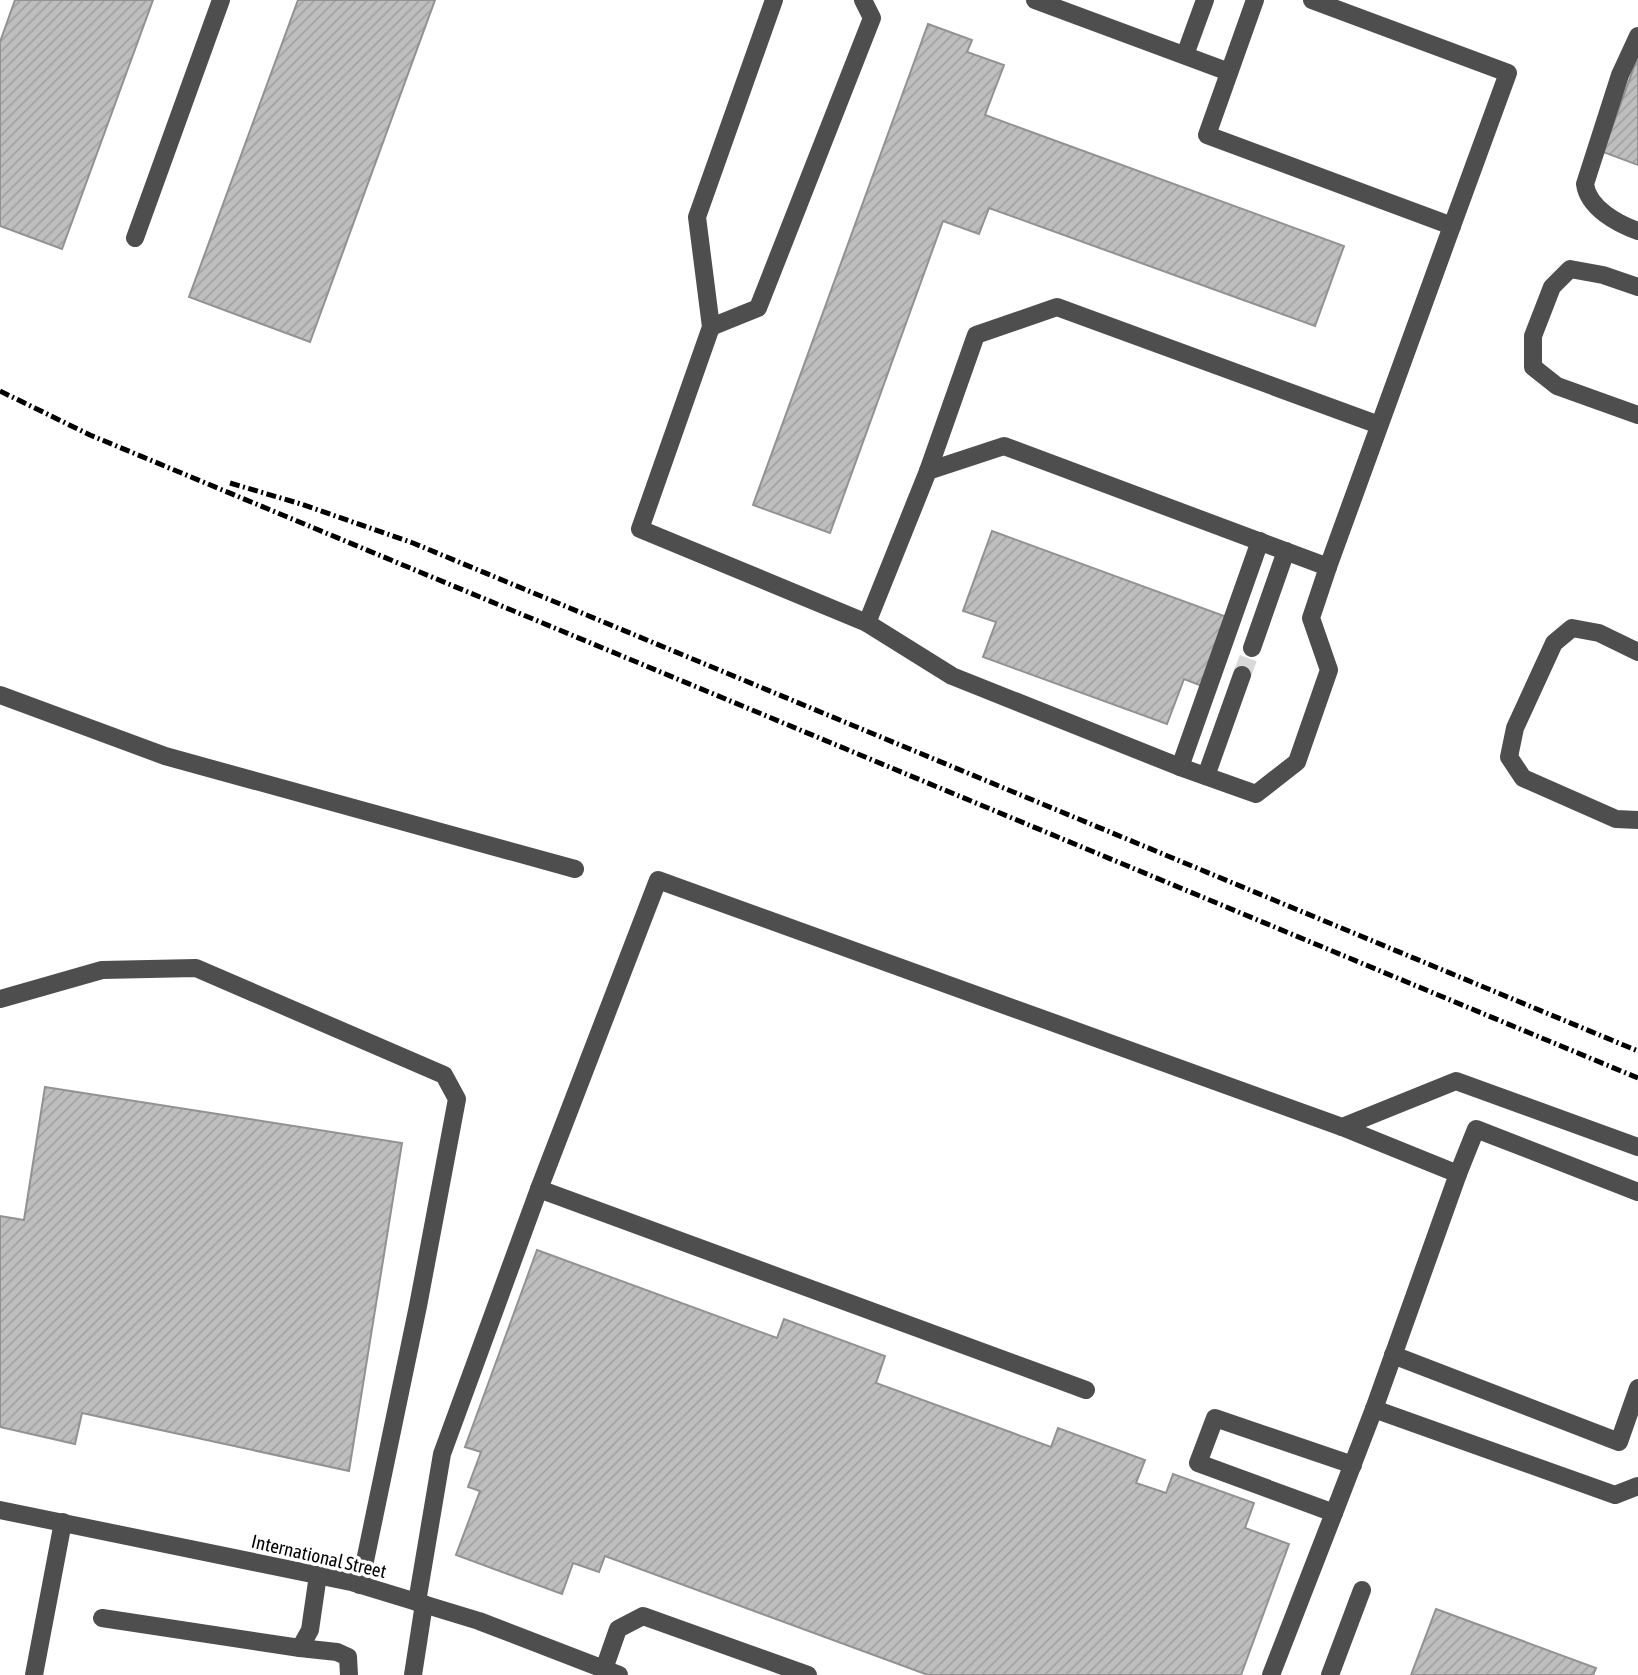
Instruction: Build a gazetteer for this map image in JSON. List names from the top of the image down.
{
  "streets": {
    "street": ["International Street"]
  }
}
